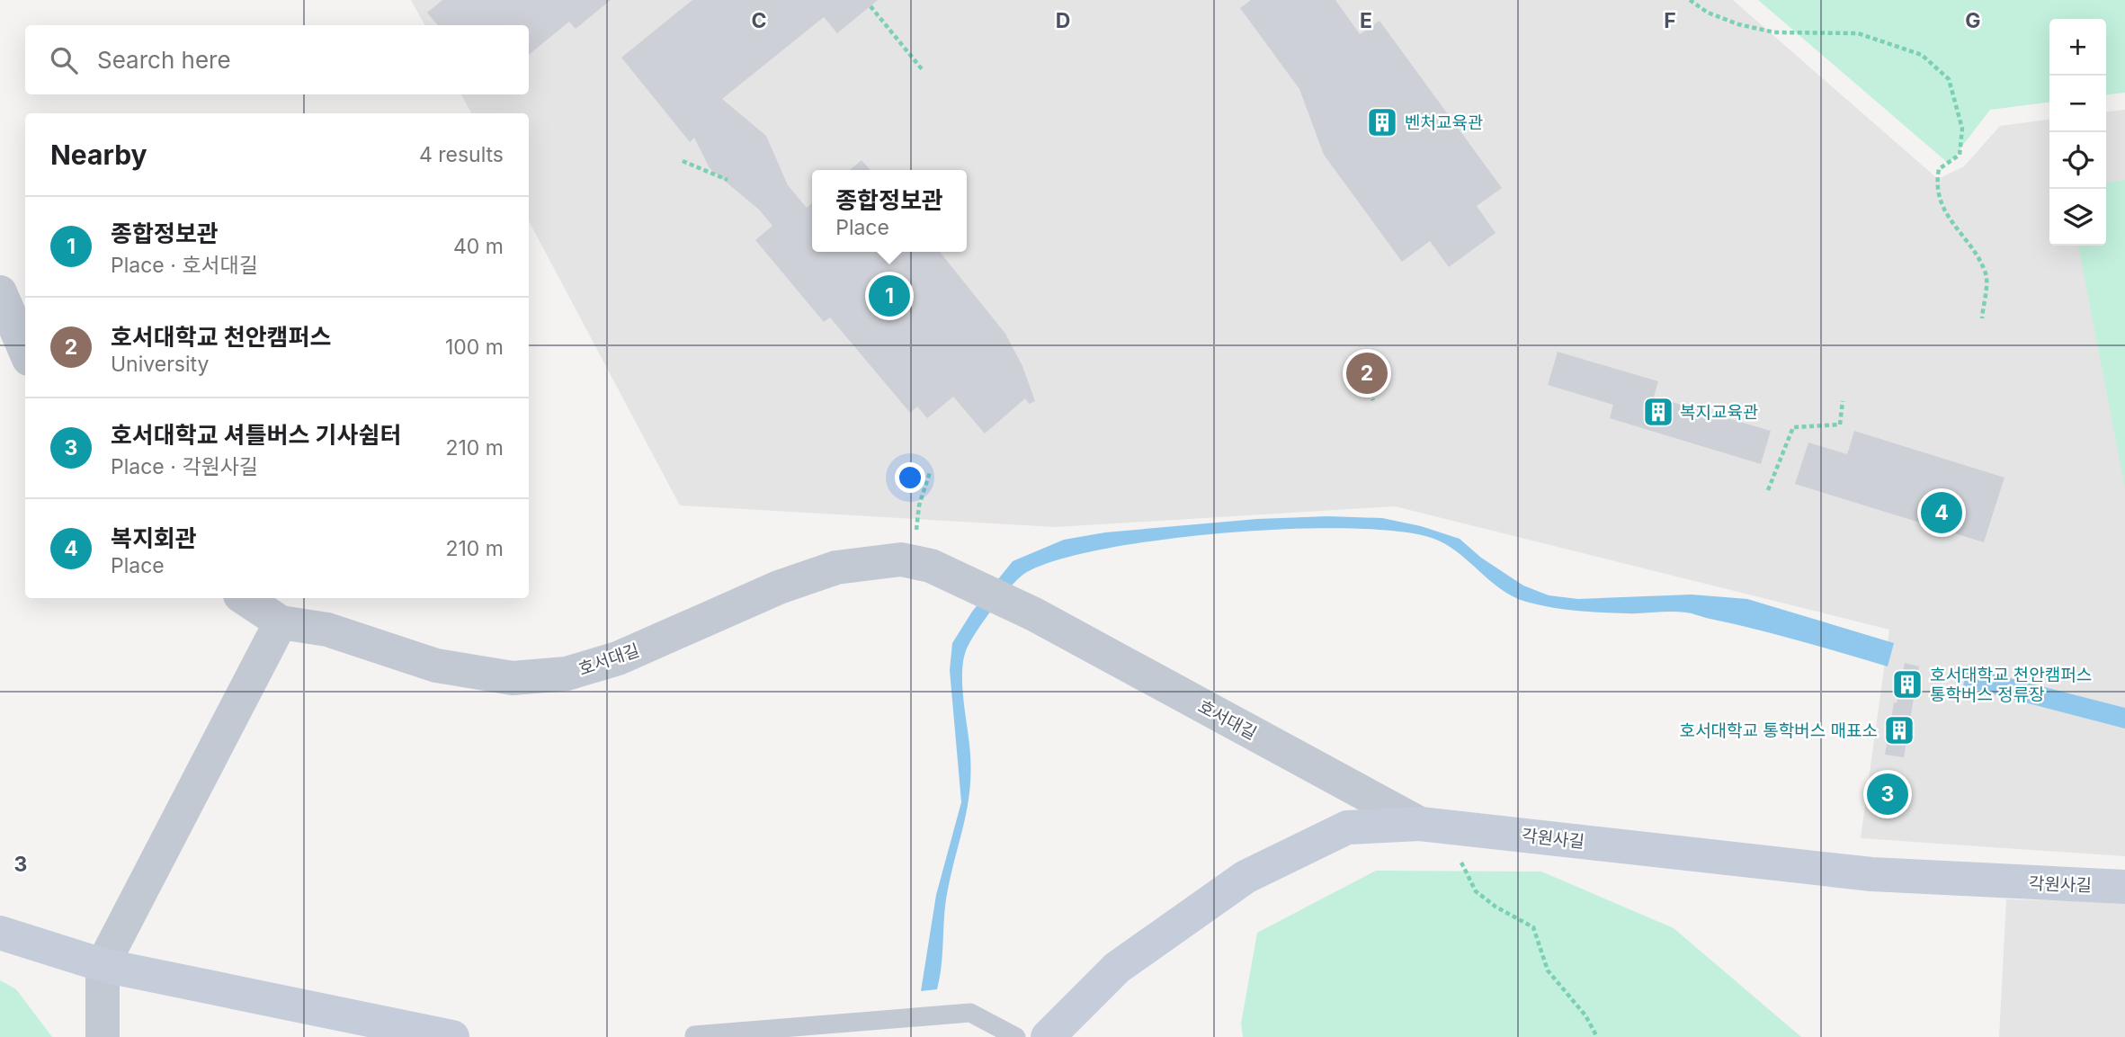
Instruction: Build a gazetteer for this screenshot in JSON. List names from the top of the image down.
{
  "streets": {
    "street": ["호서대길", "각원사길"]
  },
  "crossings": [
    ["호서대길", "각원사길"]
  ],
  "places": {
    "building": [
      "벤처교육관",
      "복지교육관",
      "호서대학교 천안캠퍼스 통학버스 정류장",
      "호서대학교 통학버스 매표소"
    ]
  },
  "page": {
    "map_buttons": ["+", "−"],
    "search": "Search here",
    "heading": ["Nearby", "4 results"],
    "popup": ["종합정보관", "Place"],
    "list": [
      {
        "mark": "1",
        "name": "종합정보관",
        "note": "Place · 호서대길",
        "value": "40 m"
      },
      {
        "mark": "2",
        "name": "호서대학교 천안캠퍼스",
        "note": "University",
        "value": "100 m"
      },
      {
        "mark": "3",
        "name": "호서대학교 셔틀버스 기사쉼터",
        "note": "Place · 각원사길",
        "value": "210 m"
      },
      {
        "mark": "4",
        "name": "복지회관",
        "note": "Place",
        "value": "210 m"
      }
    ],
    "pins": [
      "1",
      "2",
      "4",
      "3"
    ]
  },
  "grid": {
    "columns": [
      "C",
      "D",
      "E",
      "F",
      "G"
    ],
    "rows": ["3"]
  }
}
